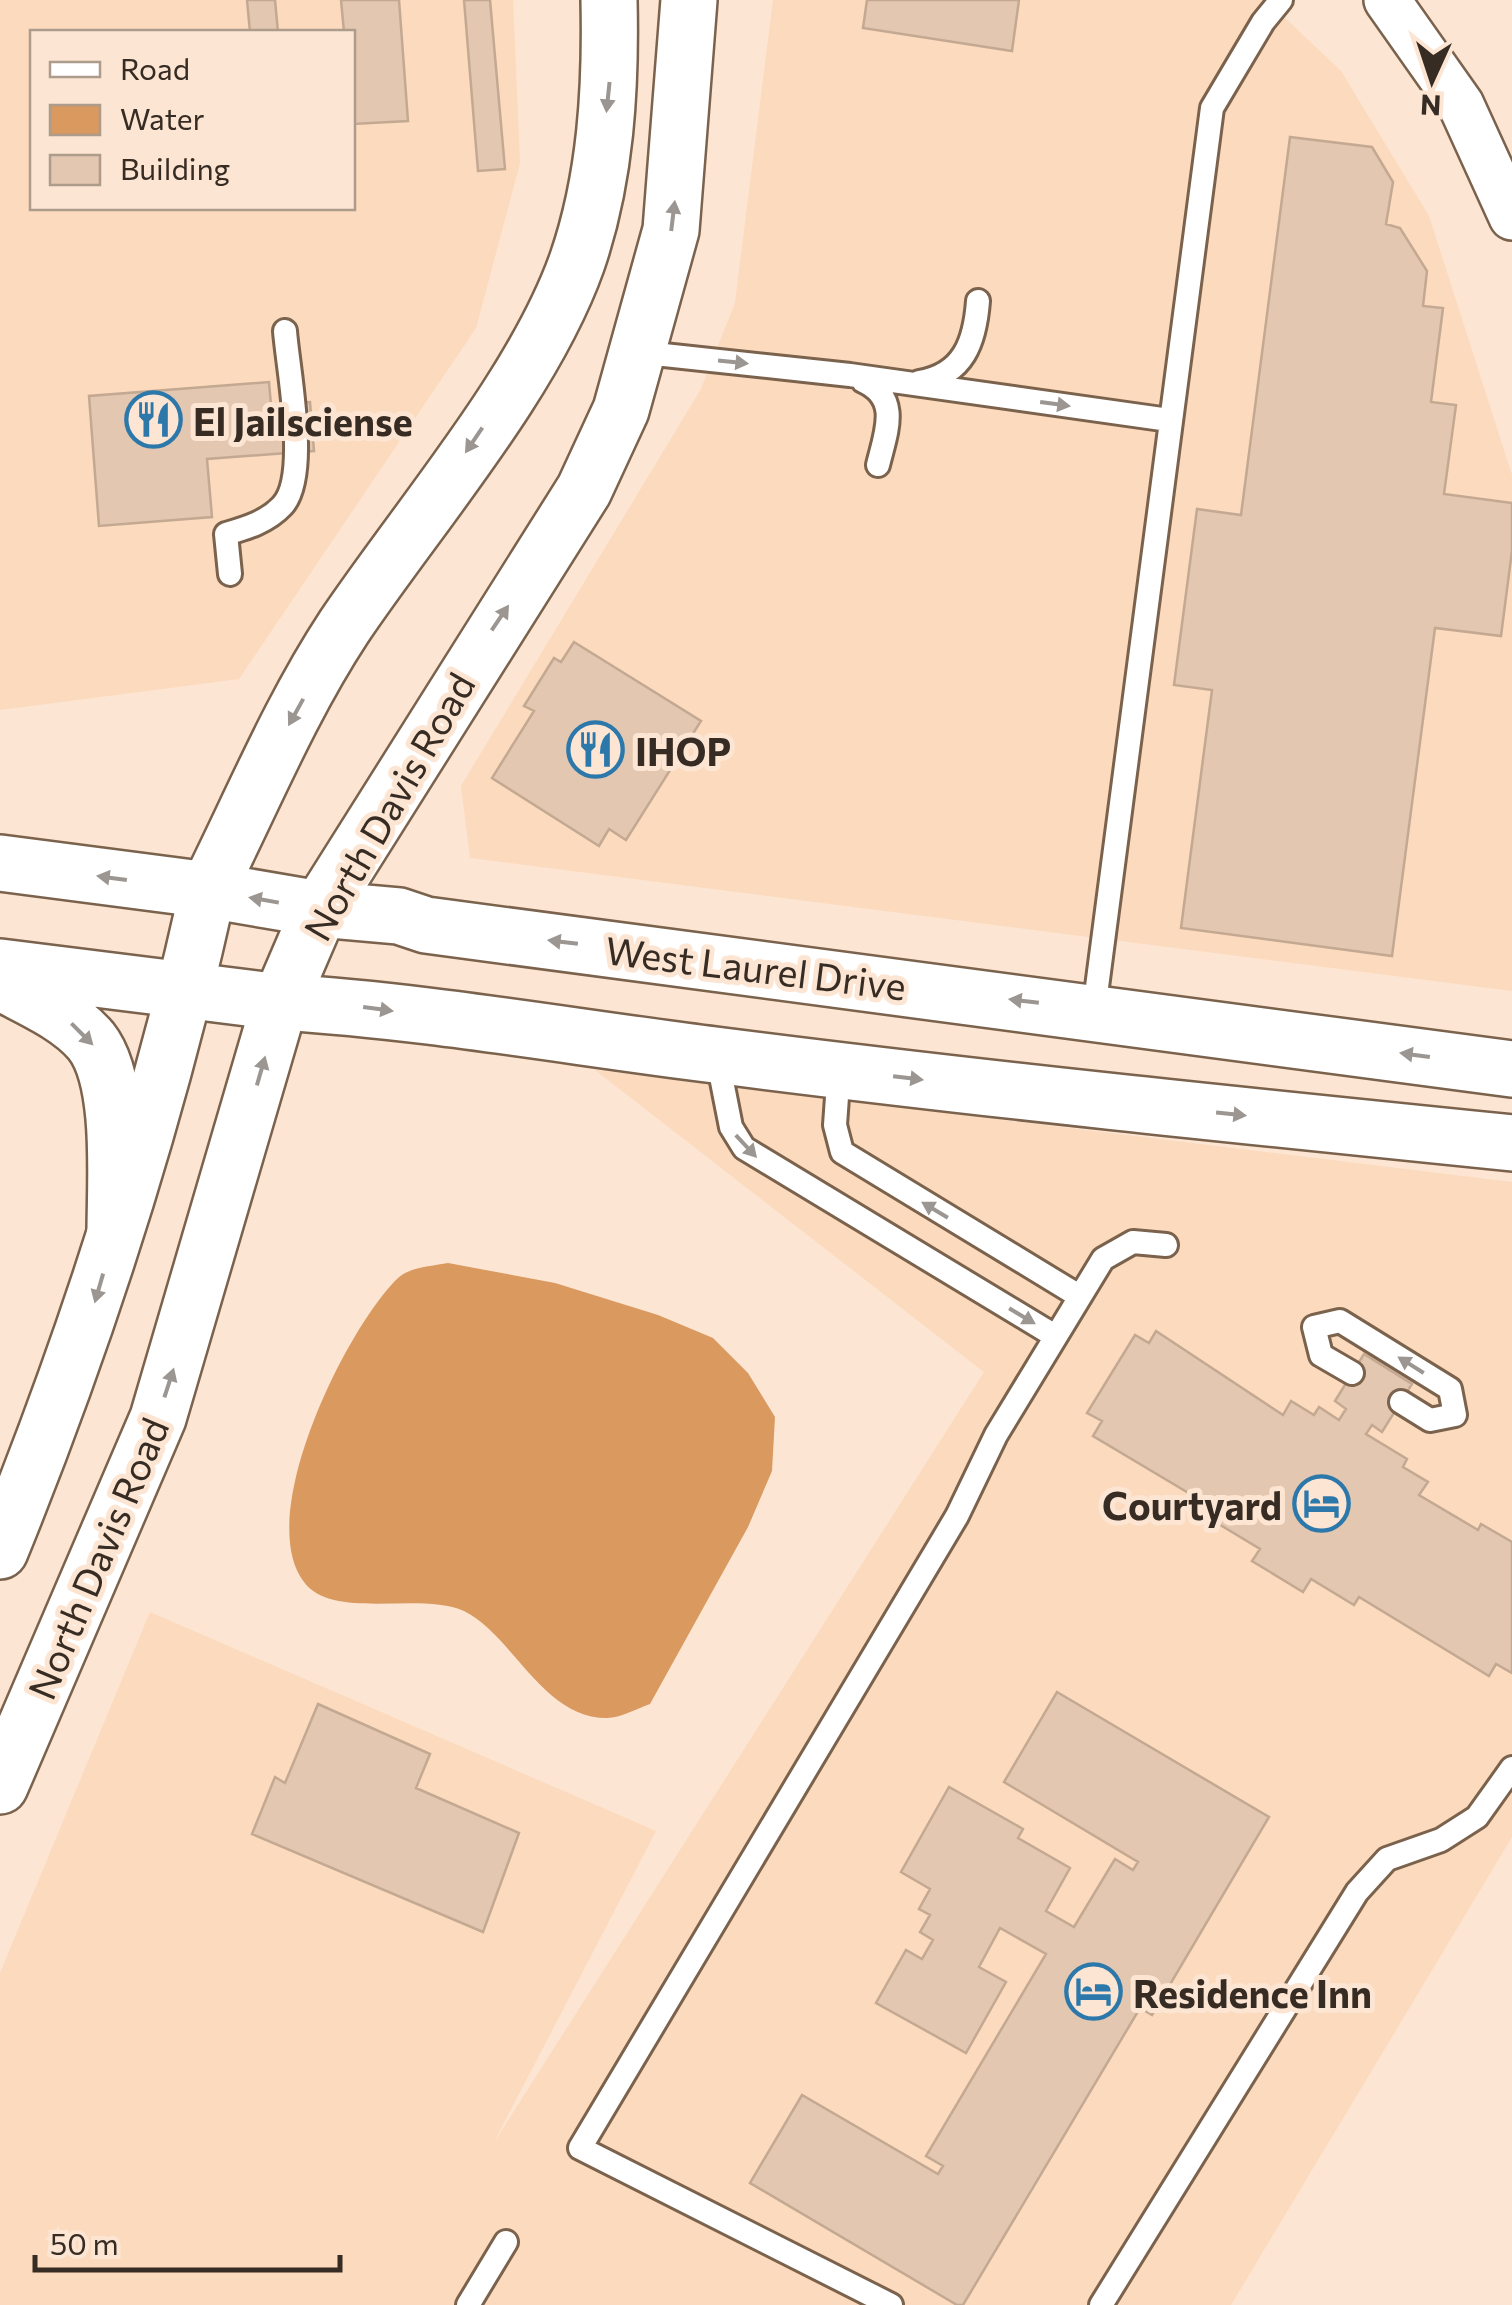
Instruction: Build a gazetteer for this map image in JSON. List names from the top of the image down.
{
  "streets": {
    "main road": ["North Davis Road", "West Laurel Drive"]
  },
  "crossings": [
    ["North Davis Road", "West Laurel Drive"]
  ],
  "places": {
    "restaurant": ["El Jailsciense", "IHOP"],
    "hotel": ["Courtyard", "Residence Inn"]
  },
  "legend": ["Road", "Water", "Building"],
  "scale_bar": "50 m",
  "north": "bottom"
}
